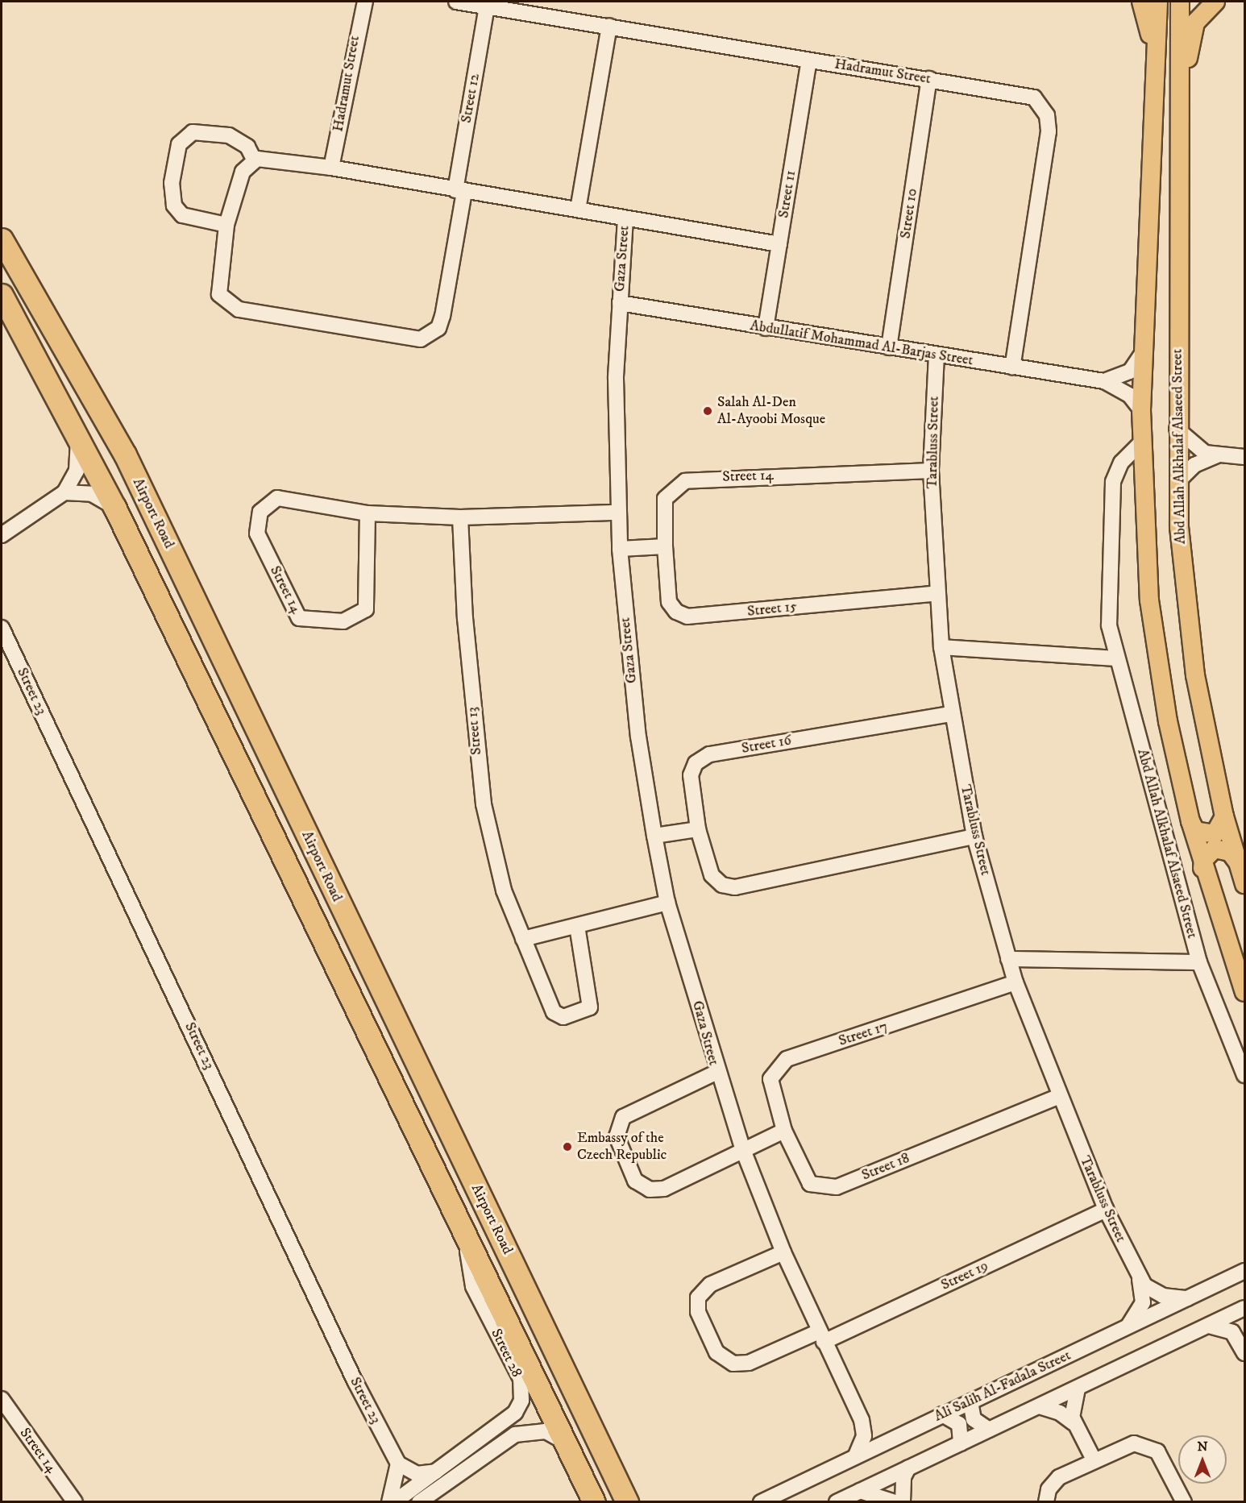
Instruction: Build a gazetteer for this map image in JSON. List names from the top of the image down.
{
  "streets": {
    "highway": ["Airport Road"],
    "main road": ["Abd Allah Alkhalaf Alsaeed Street"],
    "street": [
      "Hadramut Street",
      "Street 12",
      "Street 11",
      "Street 10",
      "Gaza Street",
      "Abdullatif Mohammad Al-Barjas Street",
      "Tarabluss Street",
      "Street 14",
      "Street 15",
      "Street 23",
      "Street 13",
      "Street 16",
      "Street 17",
      "Street 18",
      "Street 19",
      "Street 28",
      "Ali Salih Al-Fadala Street"
    ]
  },
  "crossings": [
    ["Hadramut Street", "Street 12"],
    ["Hadramut Street", "Street 11"],
    ["Hadramut Street", "Street 10"],
    ["Hadramut Street", "Abdullatif Mohammad Al-Barjas Street"],
    ["Street 11", "Abdullatif Mohammad Al-Barjas Street"],
    ["Street 10", "Abdullatif Mohammad Al-Barjas Street"],
    ["Gaza Street", "Abdullatif Mohammad Al-Barjas Street"],
    ["Gaza Street", "Street 14"],
    ["Gaza Street", "Street 19"],
    ["Gaza Street", "Ali Salih Al-Fadala Street"],
    ["Abdullatif Mohammad Al-Barjas Street", "Tarabluss Street"],
    ["Abdullatif Mohammad Al-Barjas Street", "Abd Allah Alkhalaf Alsaeed Street"],
    ["Tarabluss Street", "Street 14"],
    ["Tarabluss Street", "Street 15"],
    ["Tarabluss Street", "Street 16"],
    ["Tarabluss Street", "Street 17"],
    ["Tarabluss Street", "Street 18"],
    ["Tarabluss Street", "Street 19"],
    ["Tarabluss Street", "Ali Salih Al-Fadala Street"],
    ["Street 14", "Street 15"],
    ["Street 14", "Street 13"],
    ["Airport Road", "Street 28"],
    ["Street 17", "Street 18"]
  ],
  "places": ["Salah Al-Den Al-Ayoobi Mosque", "Embassy of the Czech Republic"],
  "north": "top"
}
